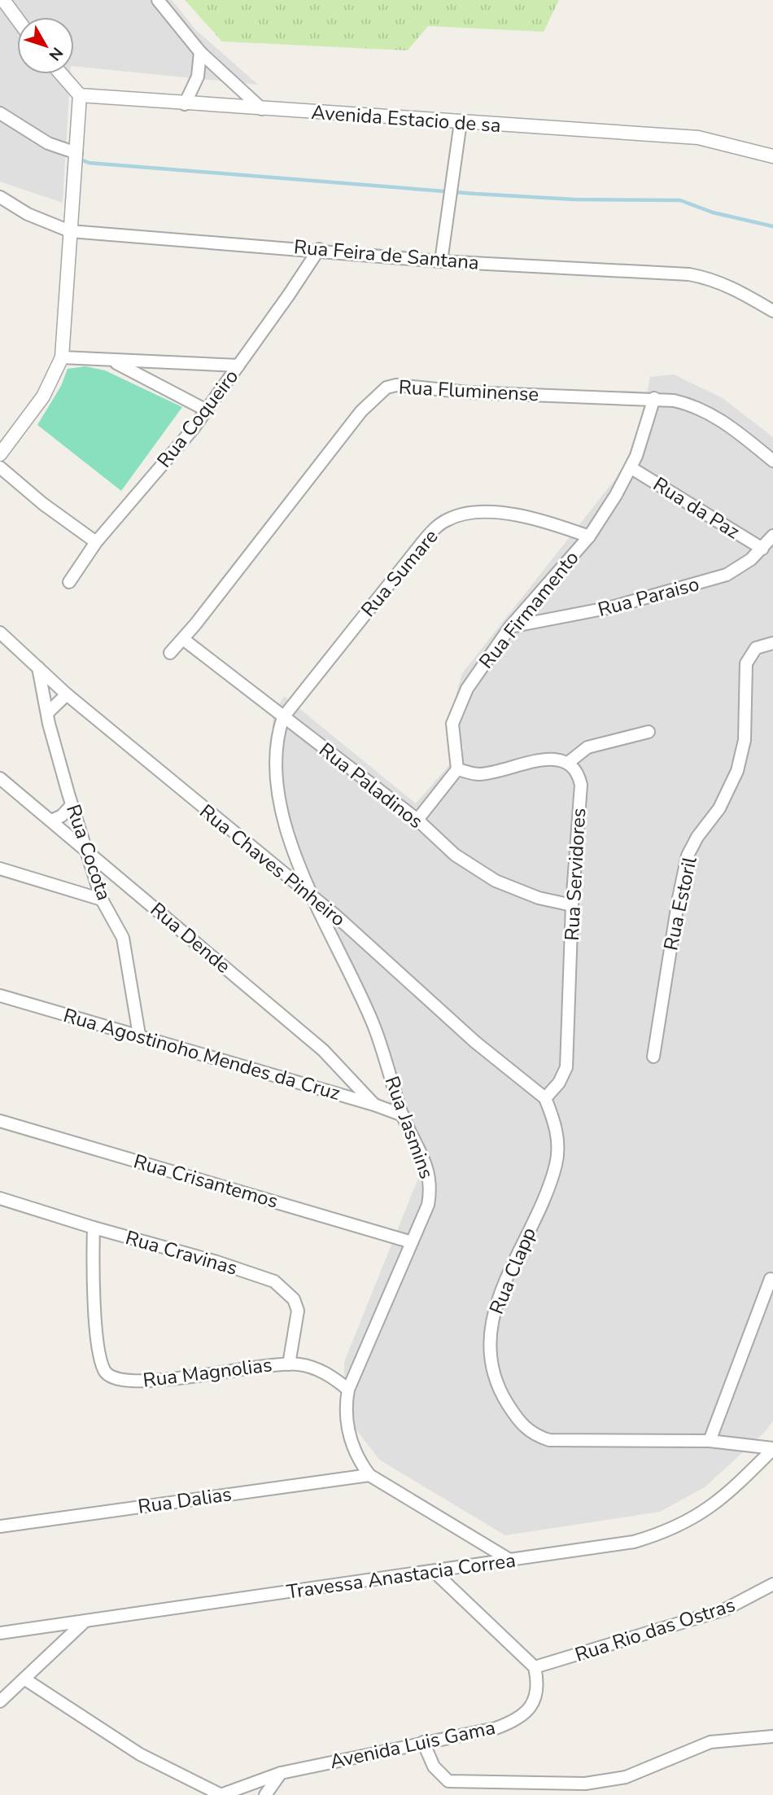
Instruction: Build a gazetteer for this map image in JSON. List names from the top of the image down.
{
  "streets": {
    "street": [
      "Avenida Estacio de sa",
      "Rua Feira de Santana",
      "Rua Fluminense",
      "Rua Coqueiro",
      "Rua da Paz",
      "Rua Sumare",
      "Rua Paraiso",
      "Rua Firmamento",
      "Rua Paladinos",
      "Rua Cocota",
      "Rua Chaves Pinheiro",
      "Rua Servidores",
      "Rua Estoril",
      "Rua Dende",
      "Rua Agostinoho Mendes da Cruz",
      "Rua Jasmins",
      "Rua Crisantemos",
      "Rua Cravinas",
      "Rua Clapp",
      "Rua Magnolias",
      "Rua Dalias",
      "Travessa Anastacia Correa",
      "Rua Rio das Ostras",
      "Avenida Luis Gama"
    ]
  },
  "crossings": [
    ["Rua Feira de Santana", "Rua Coqueiro"],
    ["Rua Fluminense", "Rua Firmamento"],
    ["Rua Fluminense", "Rua Paladinos"],
    ["Rua da Paz", "Rua Paraiso"],
    ["Rua da Paz", "Rua Firmamento"],
    ["Rua Sumare", "Rua Firmamento"],
    ["Rua Sumare", "Rua Paladinos"],
    ["Rua Sumare", "Rua Jasmins"],
    ["Rua Paraiso", "Rua Firmamento"],
    ["Rua Paladinos", "Rua Servidores"],
    ["Rua Paladinos", "Rua Jasmins"],
    ["Rua Cocota", "Rua Chaves Pinheiro"],
    ["Rua Cocota", "Rua Dende"],
    ["Rua Cocota", "Rua Agostinoho Mendes da Cruz"],
    ["Rua Chaves Pinheiro", "Rua Servidores"],
    ["Rua Chaves Pinheiro", "Rua Jasmins"],
    ["Rua Chaves Pinheiro", "Rua Clapp"],
    ["Rua Servidores", "Rua Clapp"],
    ["Rua Dende", "Rua Agostinoho Mendes da Cruz"],
    ["Rua Agostinoho Mendes da Cruz", "Rua Jasmins"],
    ["Rua Jasmins", "Rua Crisantemos"],
    ["Rua Jasmins", "Rua Magnolias"],
    ["Rua Jasmins", "Rua Dalias"],
    ["Rua Jasmins", "Travessa Anastacia Correa"],
    ["Rua Cravinas", "Rua Magnolias"],
    ["Rua Clapp", "Travessa Anastacia Correa"],
    ["Rua Rio das Ostras", "Avenida Luis Gama"]
  ],
  "north": "bottom right"
}
